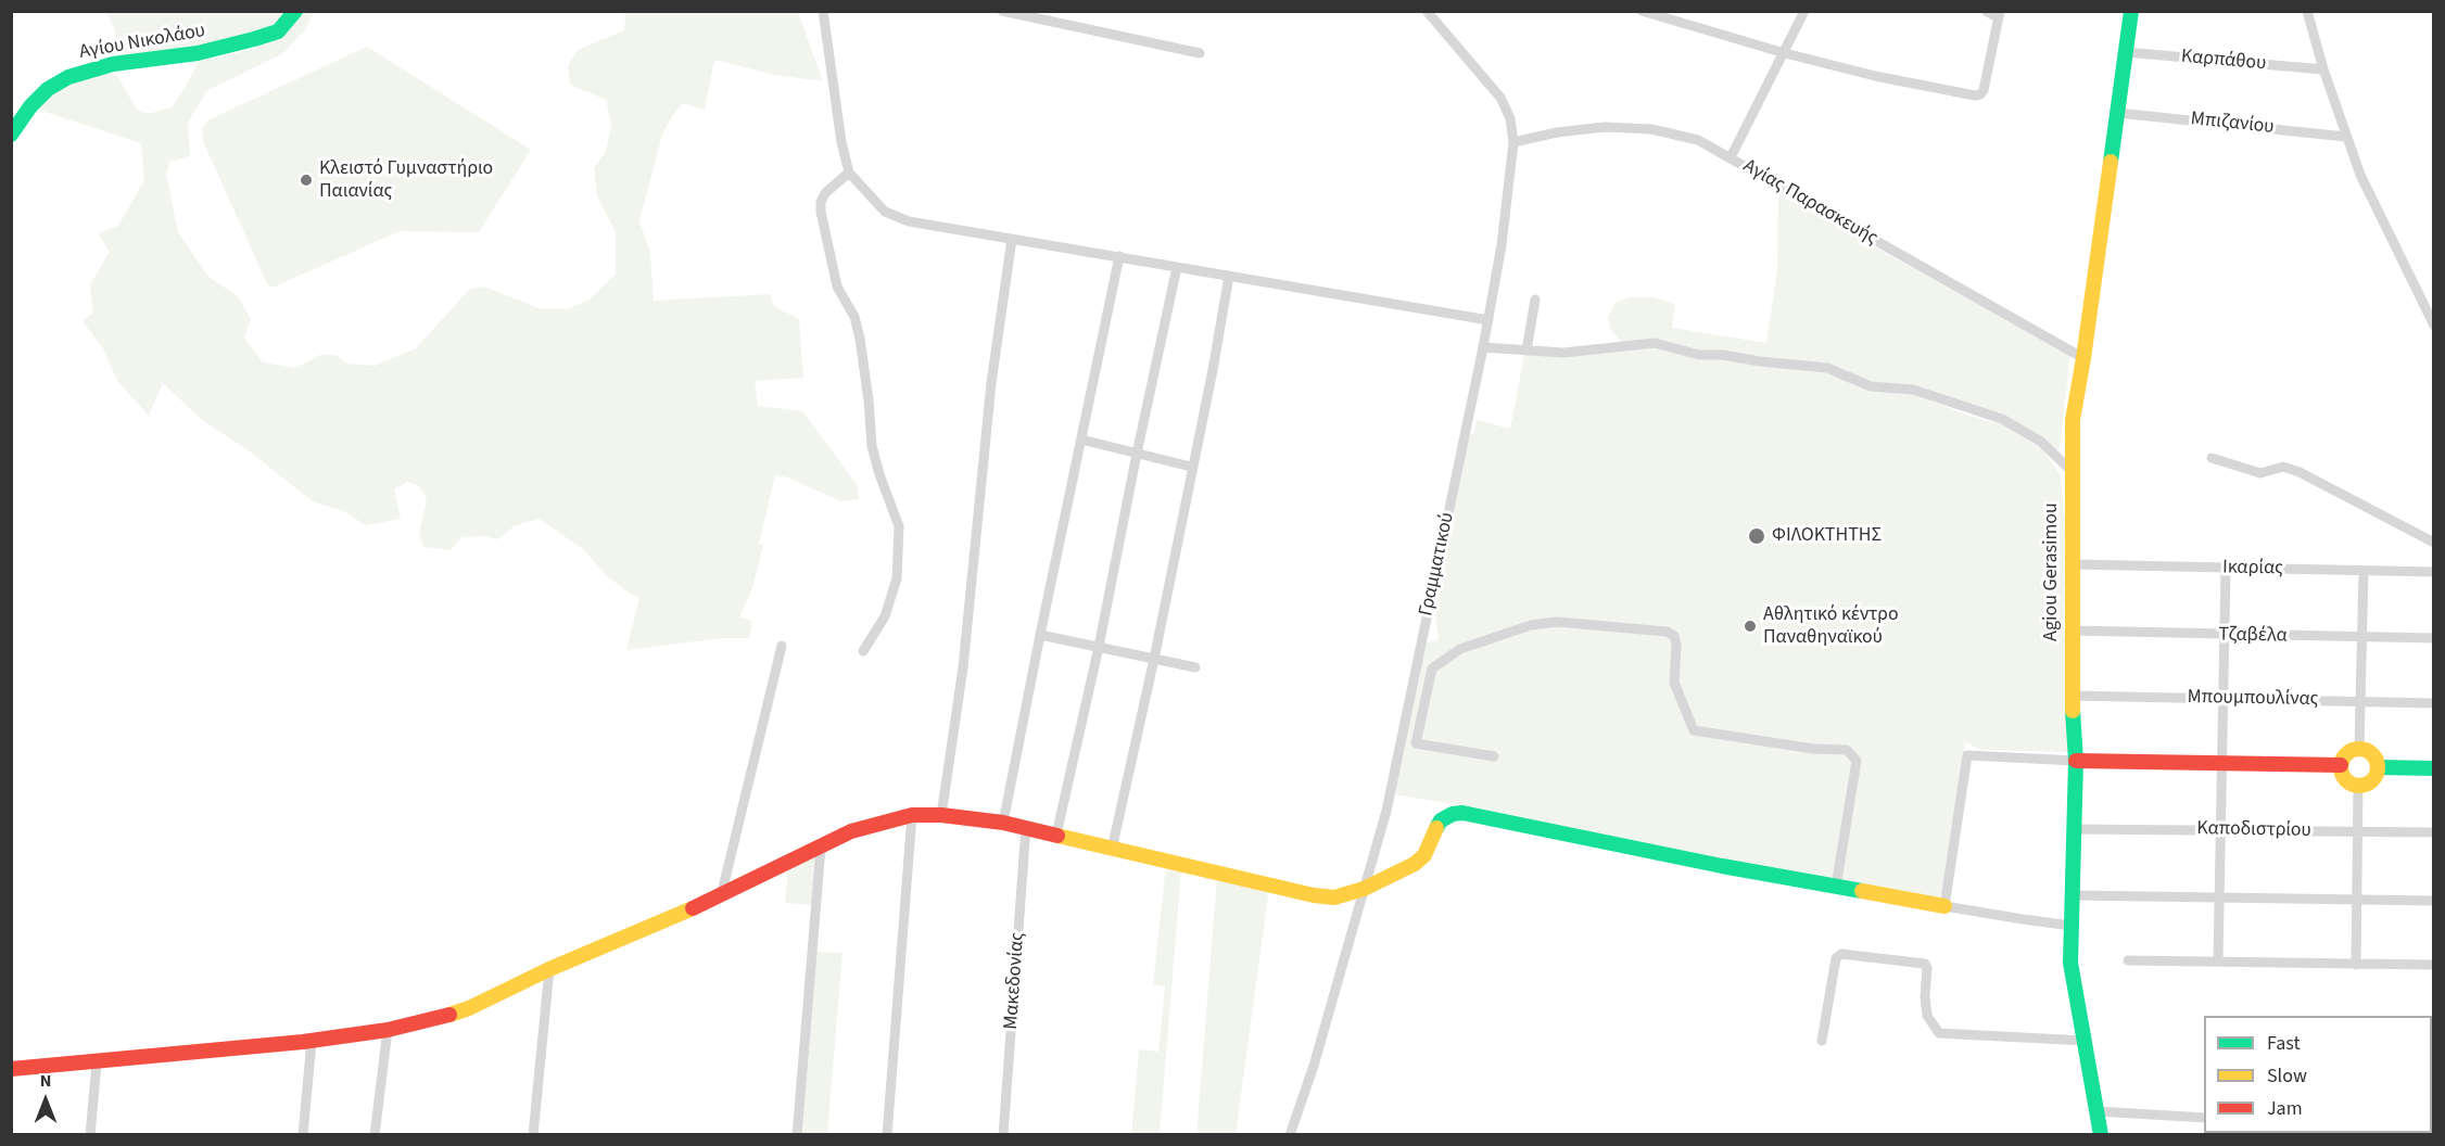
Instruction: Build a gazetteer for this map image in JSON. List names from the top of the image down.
{
  "streets": {
    "street": [
      "Αγίου Νικολάου",
      "Καρπάθου",
      "Μπιζανίου",
      "Αγίας Παρασκευής",
      "Γραμματικού",
      "Ικαρίας",
      "Agiou Gerasimou",
      "Τζαβέλα",
      "Μπουμπουλίνας",
      "Καποδιστρίου",
      "Μακεδονίας"
    ]
  },
  "crossings": [
    ["Καρπάθου", "Agiou Gerasimou"],
    ["Μπιζανίου", "Agiou Gerasimou"],
    ["Αγίας Παρασκευής", "Γραμματικού"],
    ["Αγίας Παρασκευής", "Agiou Gerasimou"],
    ["Ικαρίας", "Agiou Gerasimou"],
    ["Agiou Gerasimou", "Τζαβέλα"],
    ["Agiou Gerasimou", "Μπουμπουλίνας"],
    ["Agiou Gerasimou", "Καποδιστρίου"]
  ],
  "places": ["Κλειστό Γυμναστήριο Παιανίας", "ΦΙΛΟΚΤΗΤΗΣ", "Αθλητικό κέντρο Παναθηναϊκού"],
  "legend": ["Fast", "Slow", "Jam"],
  "north": "top"
}
